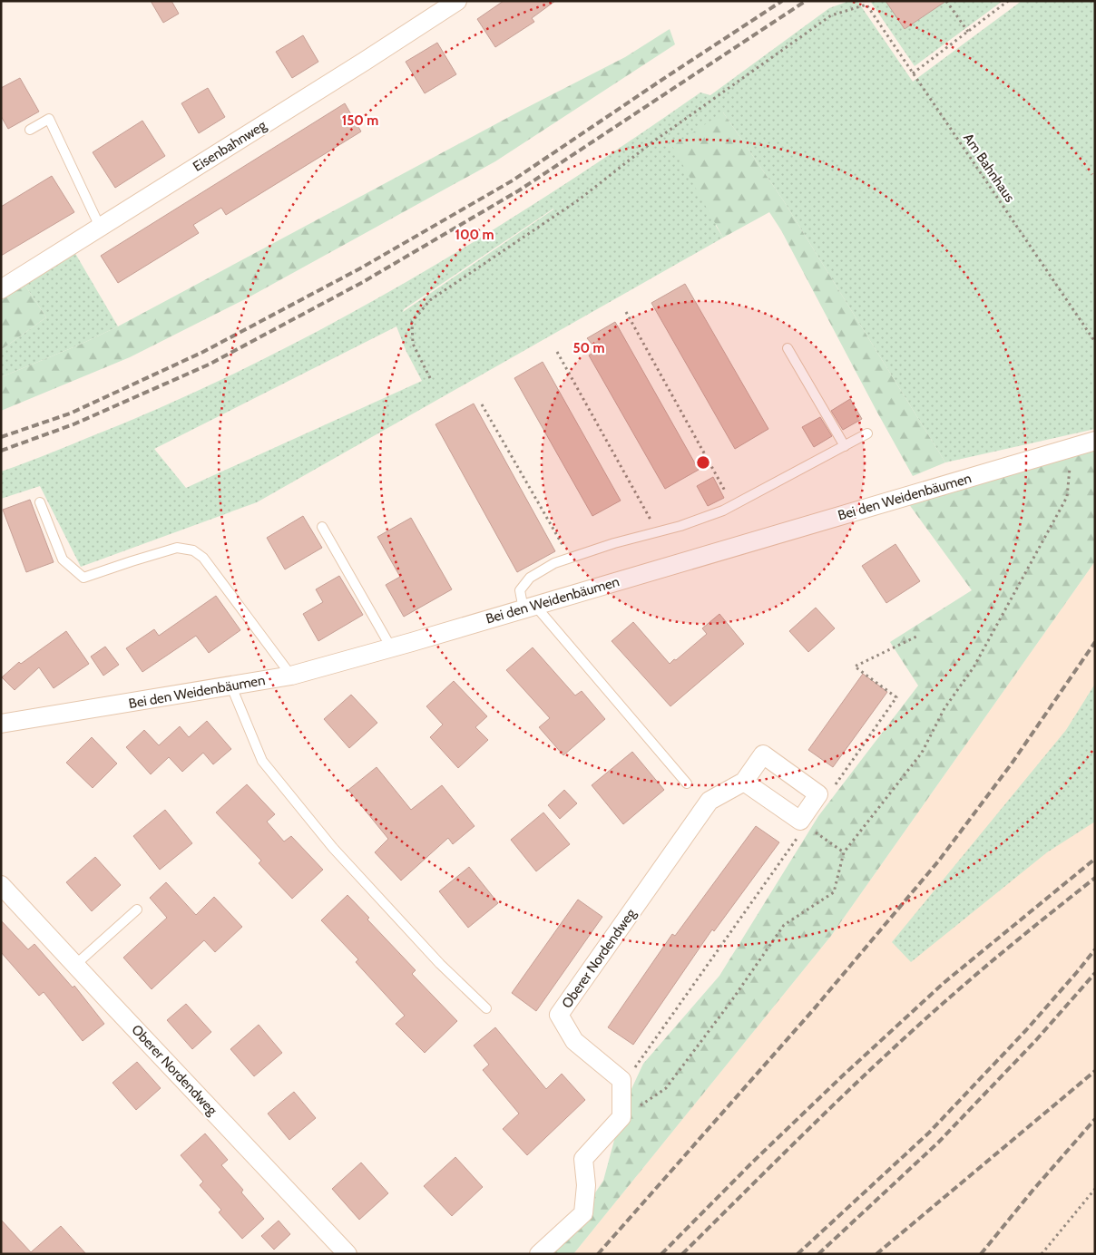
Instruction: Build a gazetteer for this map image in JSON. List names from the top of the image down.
{
  "streets": {
    "street": ["Eisenbahnweg", "Bei den Weidenbäumen", "Oberer Nordendweg"],
    "path": ["Am Bahnhaus"]
  },
  "rings": ["150 m", "100 m", "50 m"]
}
